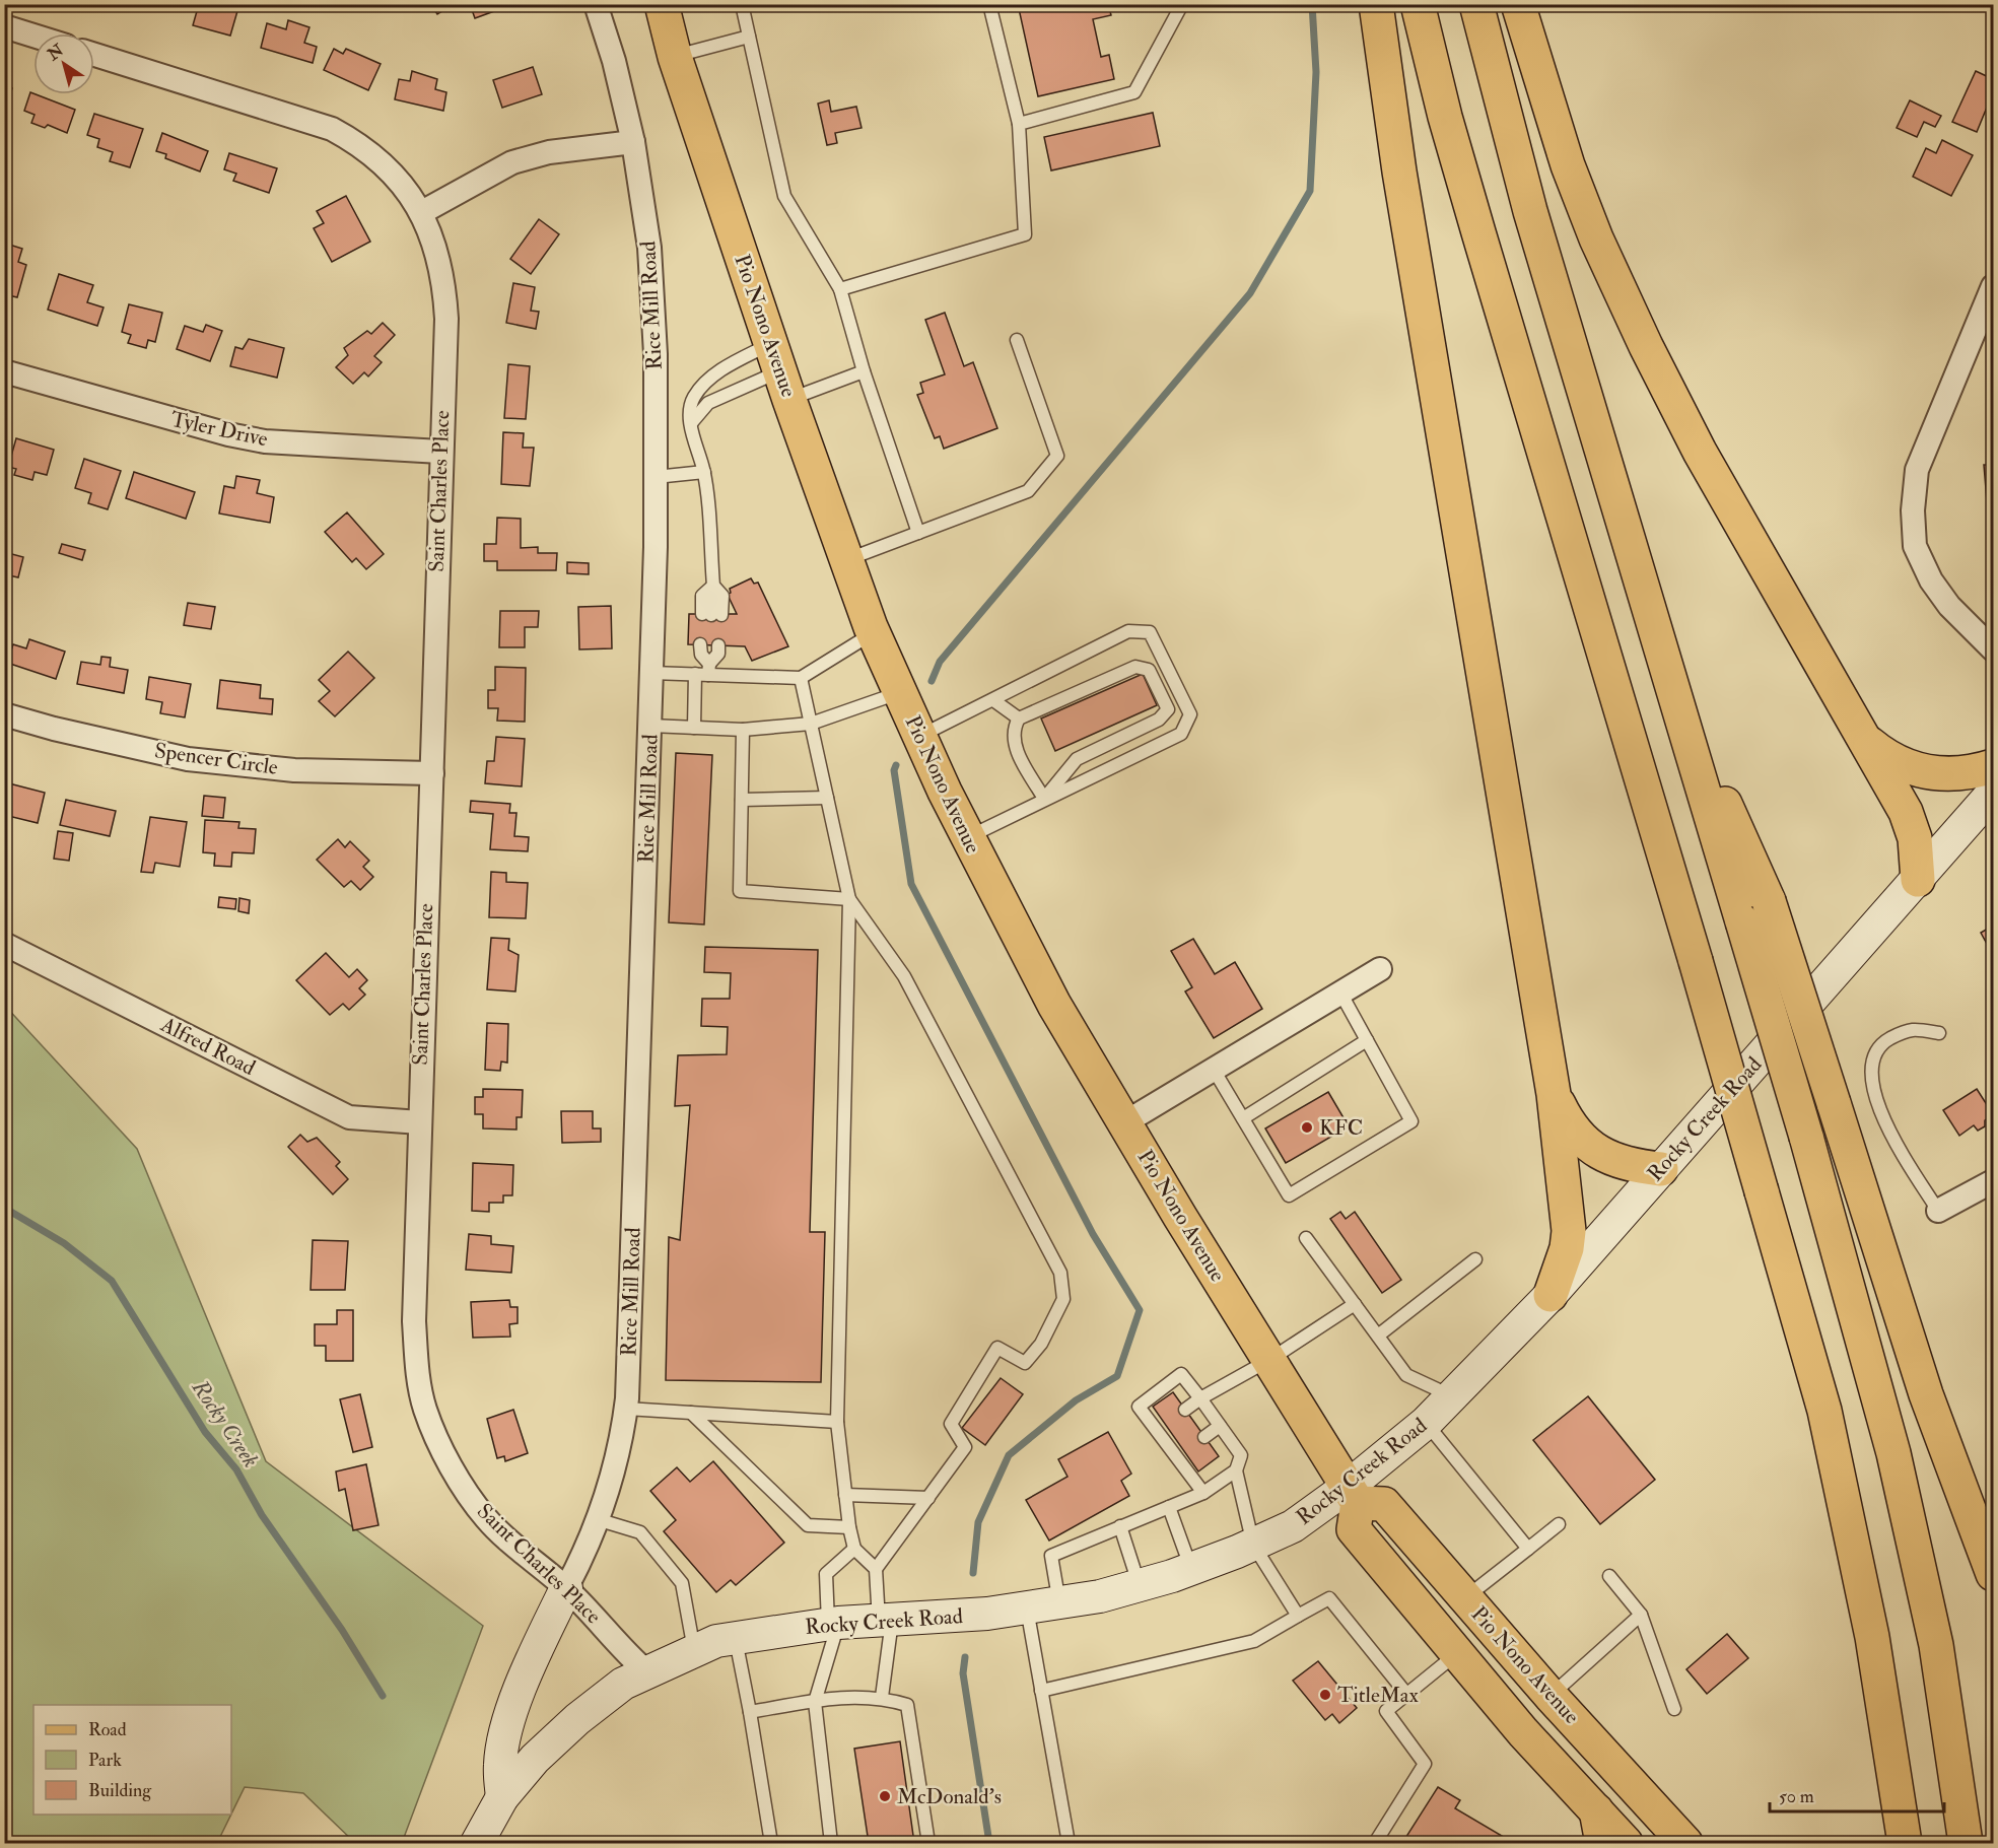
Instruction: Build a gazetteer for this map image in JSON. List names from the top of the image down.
{
  "streets": {
    "main road": ["Pio Nono Avenue"],
    "street": [
      "Rice Mill Road",
      "Tyler Drive",
      "Saint Charles Place",
      "Spencer Circle",
      "Alfred Road",
      "Rocky Creek Road"
    ]
  },
  "crossings": [
    ["Rice Mill Road", "Saint Charles Place"],
    ["Pio Nono Avenue", "Rocky Creek Road"],
    ["Tyler Drive", "Saint Charles Place"],
    ["Saint Charles Place", "Spencer Circle"],
    ["Saint Charles Place", "Alfred Road"],
    ["Saint Charles Place", "Rocky Creek Road"]
  ],
  "water": ["Rocky Creek"],
  "places": ["KFC", "TitleMax", "McDonald's"],
  "legend": ["Road", "Park", "Building"],
  "scale_bar": "50 m",
  "north": "top left"
}
